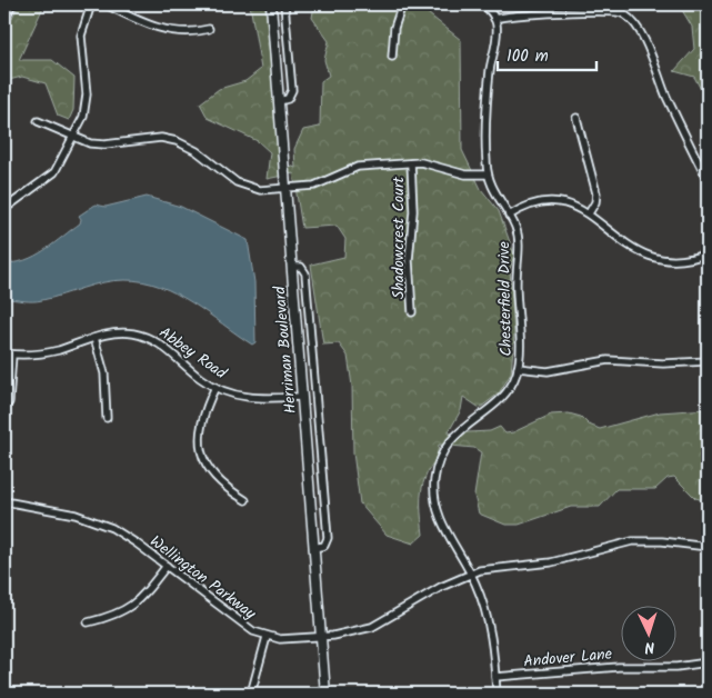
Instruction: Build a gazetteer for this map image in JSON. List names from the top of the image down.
{
  "streets": {
    "street": [
      "Shadowcrest Court",
      "Chesterfield Drive",
      "Herriman Boulevard",
      "Abbey Road",
      "Wellington Parkway",
      "Andover Lane"
    ]
  },
  "crossings": [
    ["Chesterfield Drive", "Wellington Parkway"],
    ["Chesterfield Drive", "Andover Lane"],
    ["Herriman Boulevard", "Abbey Road"],
    ["Herriman Boulevard", "Wellington Parkway"]
  ],
  "scale_bar": "100 m",
  "north": "bottom"
}
